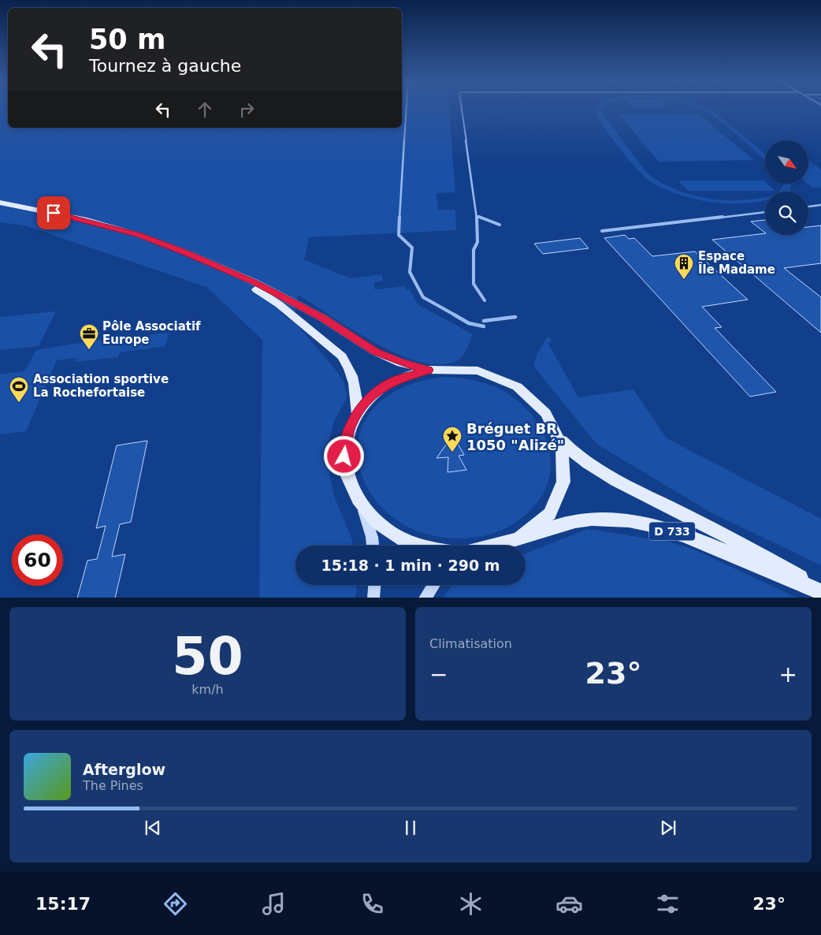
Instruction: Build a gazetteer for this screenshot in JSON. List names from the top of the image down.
{
  "streets": {
    "main road": ["D 733"]
  },
  "places": {
    "building": ["Espace Île Madame"],
    "office": ["Pôle Associatif Europe"],
    "sports": ["Association sportive La Rochefortaise"],
    "place": ["Bréguet BR 1050 \"Alizé\""]
  },
  "north": "bottom right",
  "page": {
    "turn": ["50 m", "Tournez à gauche"],
    "limit": "60",
    "trip": "15:18 · 1 min · 290 m",
    "tile": [
      ["50", "km/h"],
      "Climatisation"
    ],
    "heat": ["−", "23°", "+"],
    "song": ["Afterglow", "The Pines"],
    "tabs": ["15:17", "23°"]
  }
}
